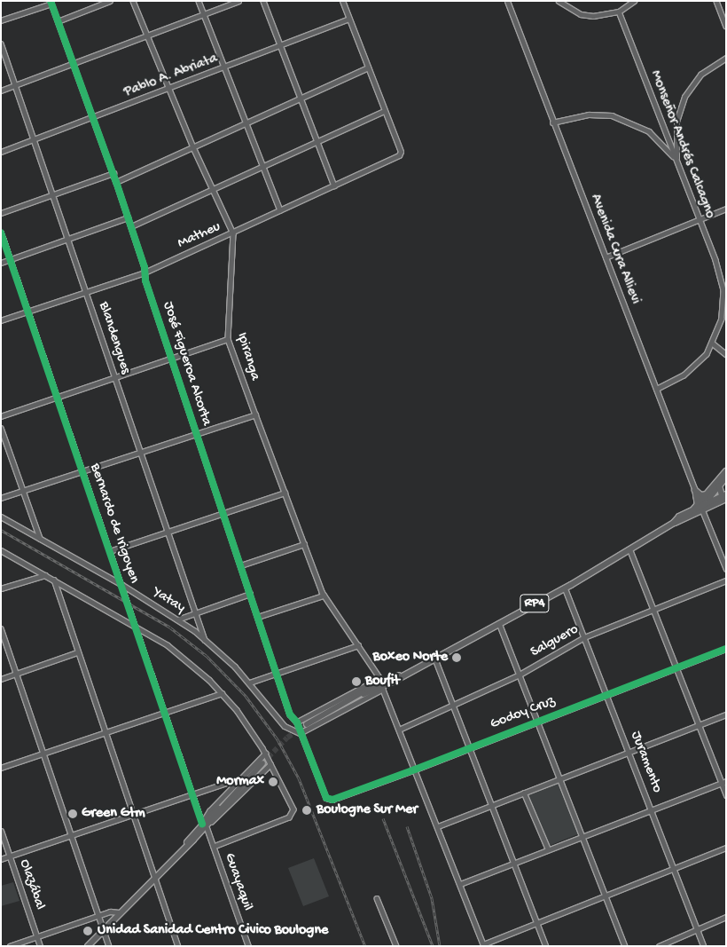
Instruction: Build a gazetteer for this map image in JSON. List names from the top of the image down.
{
  "streets": {
    "main road": ["RP4"],
    "street": [
      "Pablo A. Abriata",
      "Monseñor Andrés Calcagno",
      "Matheu",
      "Avenida Cura Allievi",
      "Blandengues",
      "Ipiranga",
      "José Figueroa Alcorta",
      "Bernardo de Irigoyen",
      "Yatay",
      "Salguero",
      "Godoy Cruz",
      "Juramento",
      "Guayaquil",
      "Olazábal"
    ]
  },
  "crossings": [
    ["Pablo A. Abriata", "Blandengues"],
    ["Pablo A. Abriata", "Ipiranga"],
    ["Pablo A. Abriata", "José Figueroa Alcorta"],
    ["Monseñor Andrés Calcagno", "Avenida Cura Allievi"],
    ["Matheu", "Blandengues"],
    ["Matheu", "Ipiranga"],
    ["Matheu", "José Figueroa Alcorta"],
    ["Matheu", "Bernardo de Irigoyen"],
    ["Blandengues", "Yatay"],
    ["Ipiranga", "RP4"],
    ["Ipiranga", "Salguero"],
    ["Ipiranga", "Godoy Cruz"],
    ["José Figueroa Alcorta", "Yatay"],
    ["José Figueroa Alcorta", "Godoy Cruz"],
    ["Bernardo de Irigoyen", "Yatay"],
    ["Bernardo de Irigoyen", "Guayaquil"],
    ["RP4", "Juramento"],
    ["Salguero", "Juramento"],
    ["Godoy Cruz", "Juramento"]
  ],
  "places": [
    "Boxeo Norte",
    "Boufit",
    "Mormax",
    "Boulogne Sur Mer",
    "Green Gtm",
    "Unidad Sanidad Centro Civico Boulogne"
  ]
}
